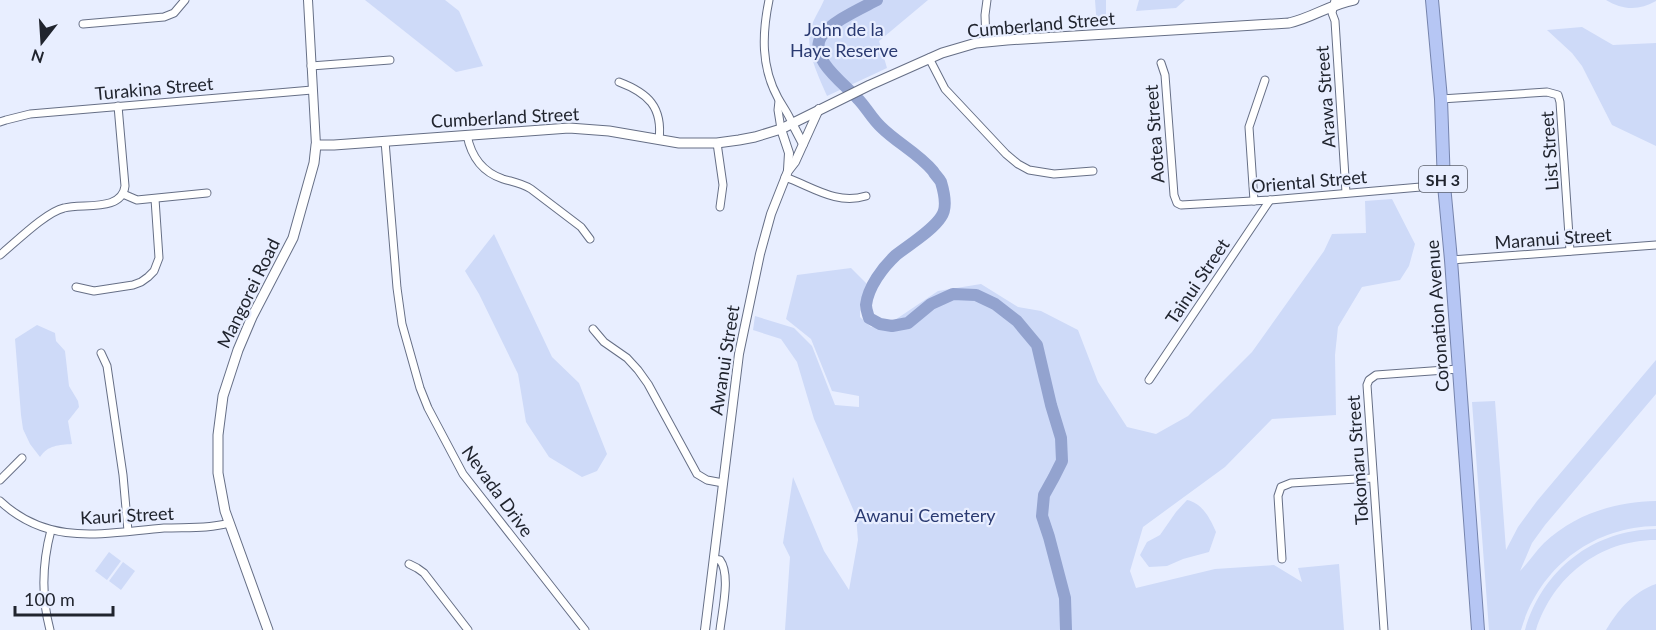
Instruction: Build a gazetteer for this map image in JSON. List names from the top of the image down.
{
  "streets": {
    "highway": ["SH 3", "Coronation Avenue"],
    "main road": ["Cumberland Street", "Mangorei Road"],
    "street": [
      "Turakina Street",
      "Arawa Street",
      "Aotea Street",
      "List Street",
      "Oriental Street",
      "Maranui Street",
      "Tainui Street",
      "Awanui Street",
      "Tokomaru Street",
      "Nevada Drive",
      "Kauri Street"
    ]
  },
  "crossings": [
    ["Cumberland Street", "Arawa Street"],
    ["Cumberland Street", "Mangorei Road"],
    ["Cumberland Street", "Awanui Street"],
    ["Cumberland Street", "Nevada Drive"],
    ["Turakina Street", "Mangorei Road"],
    ["Arawa Street", "Oriental Street"],
    ["Aotea Street", "Oriental Street"],
    ["List Street", "Maranui Street"],
    ["List Street", "Coronation Avenue"],
    ["Oriental Street", "Tainui Street"],
    ["Oriental Street", "Coronation Avenue"],
    ["Maranui Street", "Coronation Avenue"],
    ["Mangorei Road", "Kauri Street"],
    ["Coronation Avenue", "Tokomaru Street"]
  ],
  "parks": ["John de la Haye Reserve", "Awanui Cemetery"],
  "scale_bar": "100 m",
  "north": "bottom"
}
